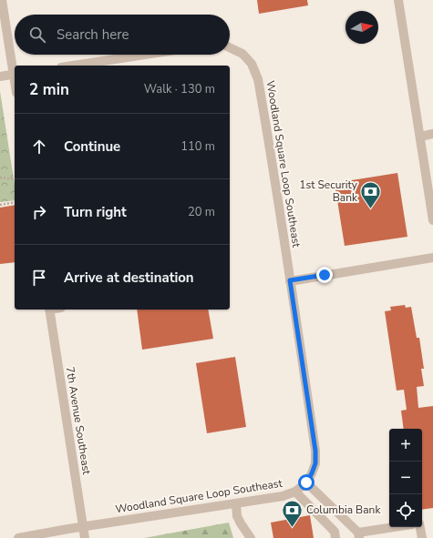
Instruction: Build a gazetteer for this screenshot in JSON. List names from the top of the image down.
{
  "streets": {
    "street": ["Woodland Square Loop Southeast", "7th Avenue Southeast"]
  },
  "crossings": [
    ["Woodland Square Loop Southeast", "7th Avenue Southeast"]
  ],
  "places": {
    "bank": ["1st Security Bank", "Columbia Bank"]
  },
  "north": "right",
  "page": {
    "search": "Search here",
    "heading": ["2 min", "Walk · 130 m"],
    "list": [
      ["Continue", "110 m"],
      ["Turn right", "20 m"],
      "Arrive at destination"
    ],
    "map_buttons": ["+", "−"]
  }
}
